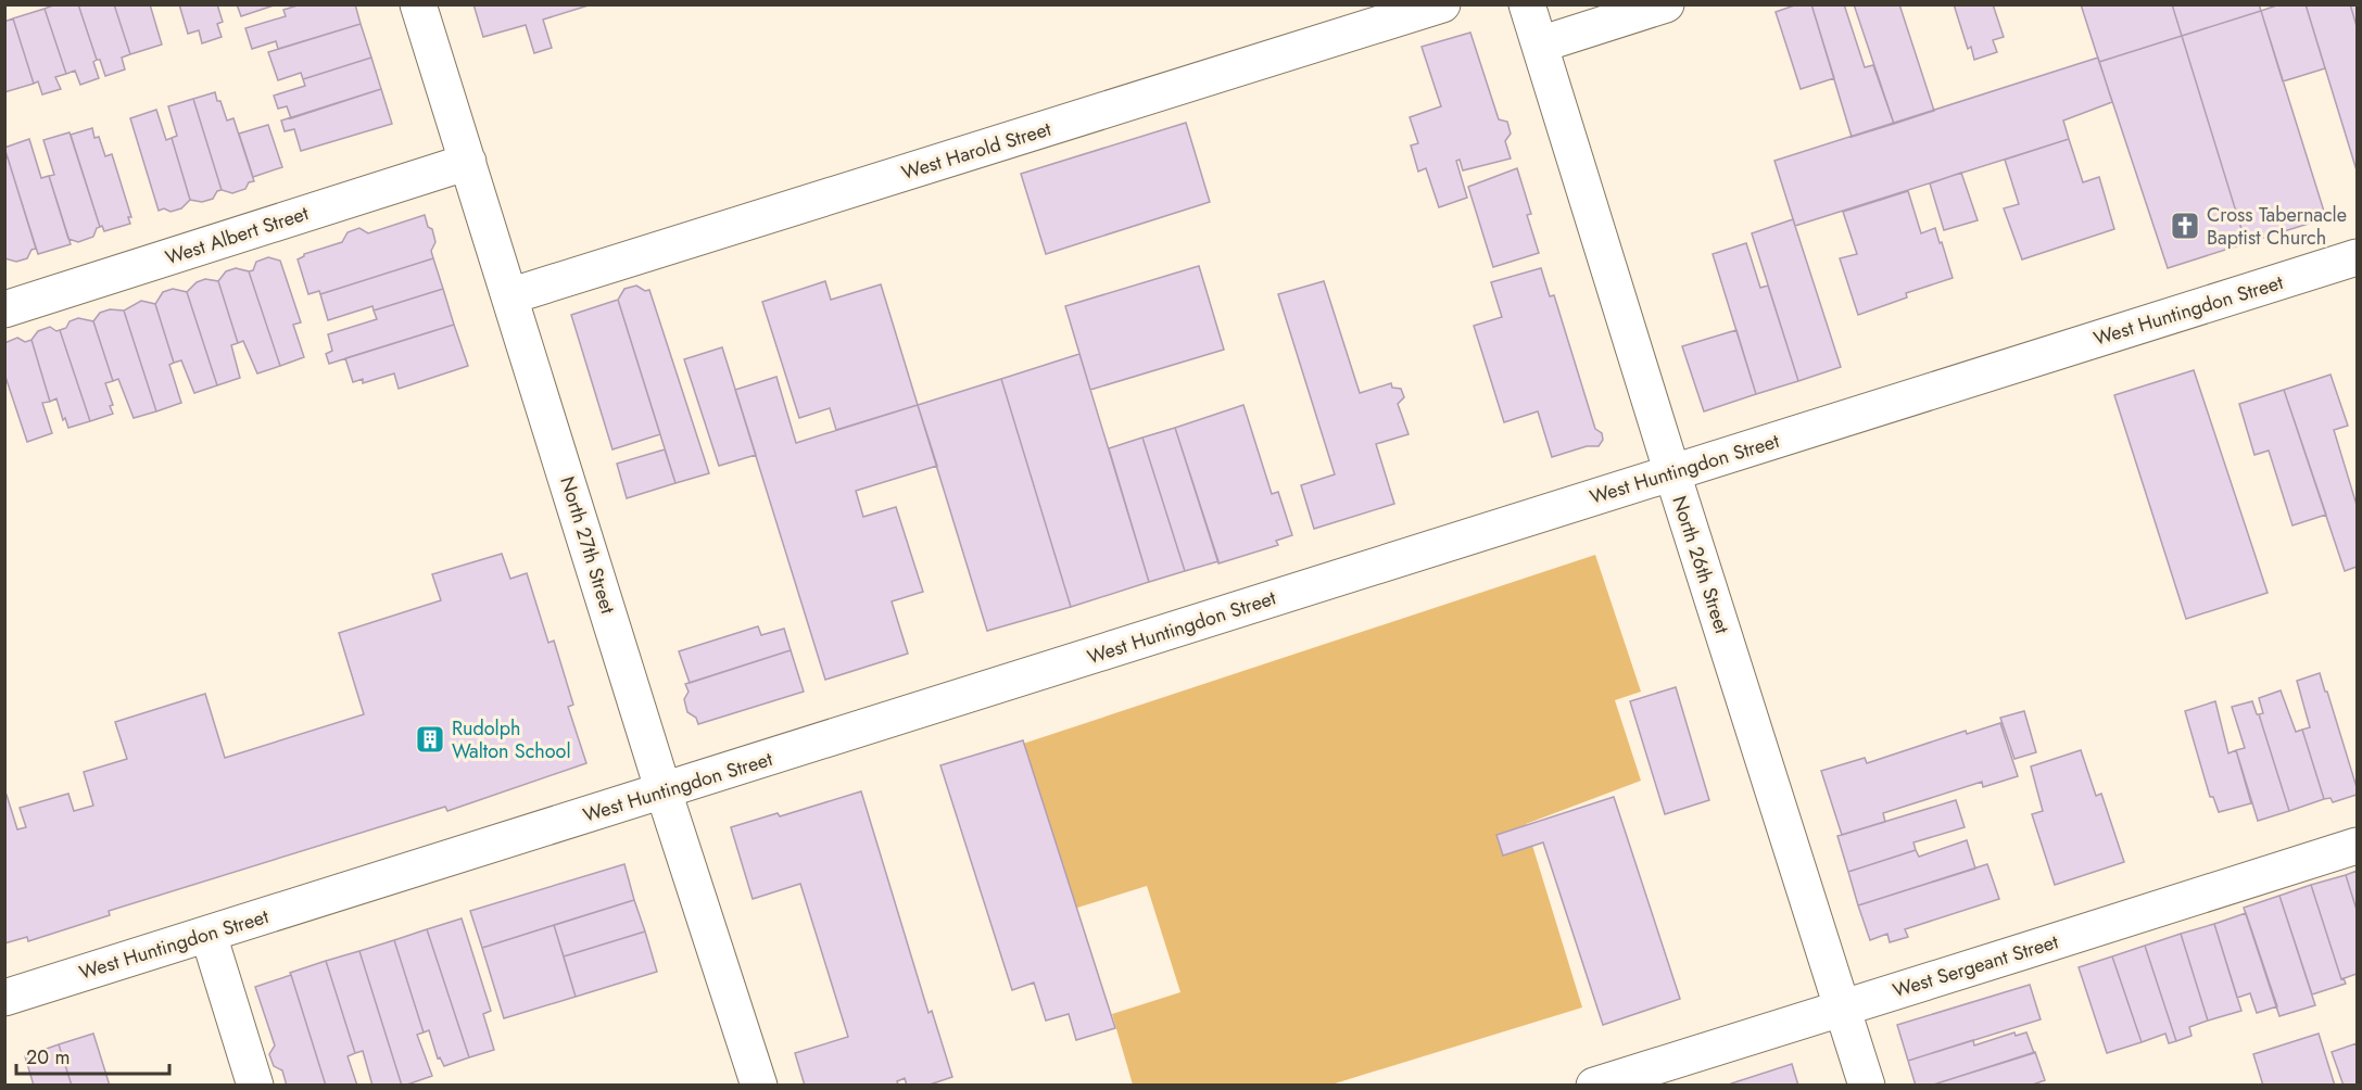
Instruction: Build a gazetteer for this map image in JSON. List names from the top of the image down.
{
  "streets": {
    "street": [
      "West Harold Street",
      "West Albert Street",
      "West Huntingdon Street",
      "North 27th Street",
      "North 26th Street",
      "West Sergeant Street"
    ]
  },
  "crossings": [
    ["West Harold Street", "North 27th Street"],
    ["West Albert Street", "North 27th Street"],
    ["West Huntingdon Street", "North 27th Street"],
    ["West Huntingdon Street", "North 26th Street"],
    ["North 26th Street", "West Sergeant Street"]
  ],
  "places": {
    "church": ["Cross Tabernacle Baptist Church"],
    "building": ["Rudolph Walton School"]
  },
  "scale_bar": "20 m"
}
